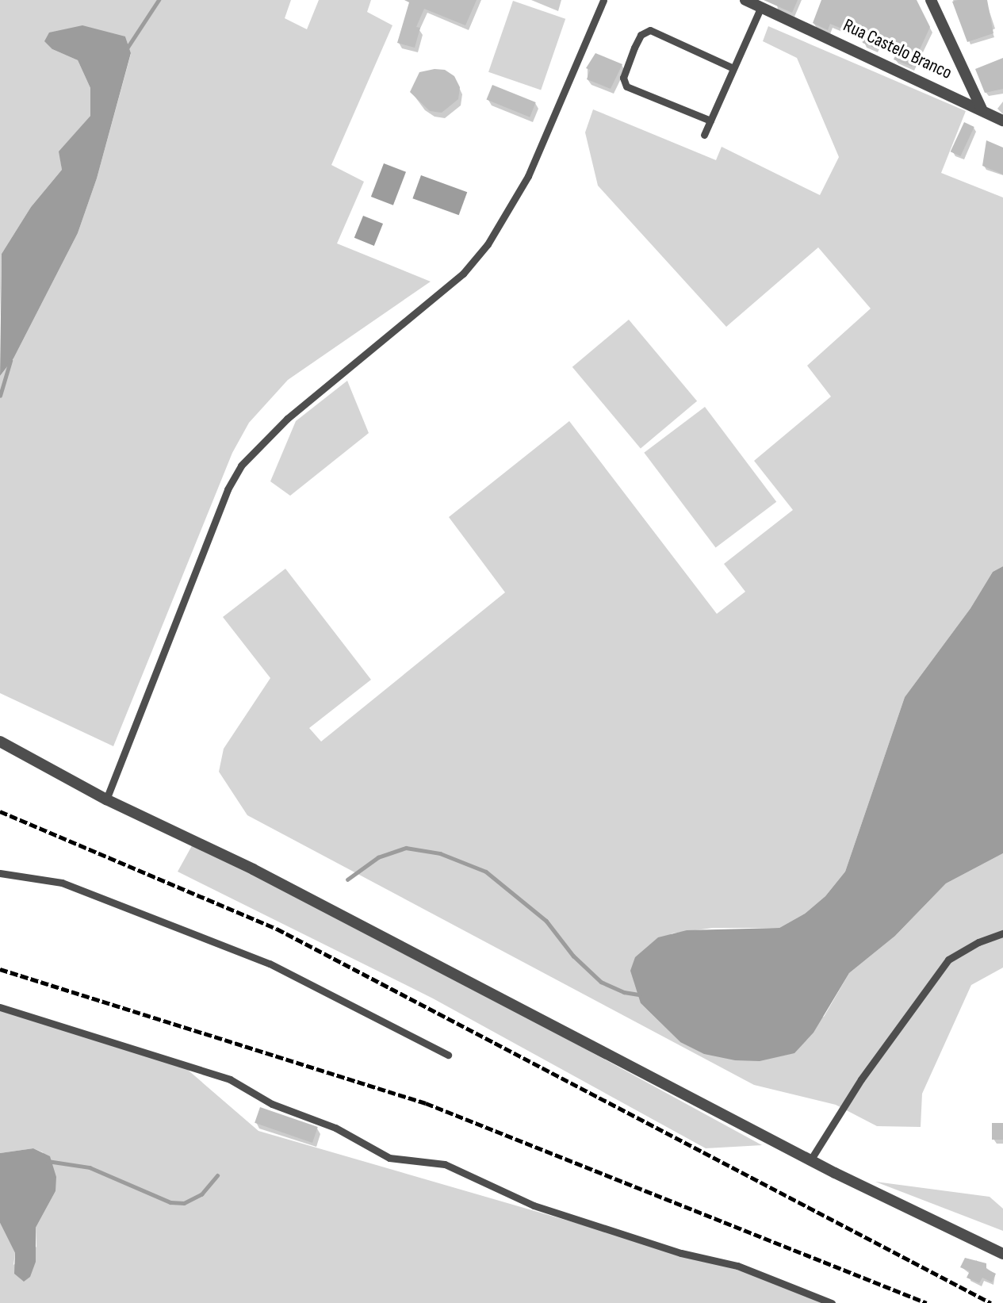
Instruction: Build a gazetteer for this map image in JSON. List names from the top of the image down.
{
  "streets": {
    "street": ["Rua Castelo Branco"]
  }
}
